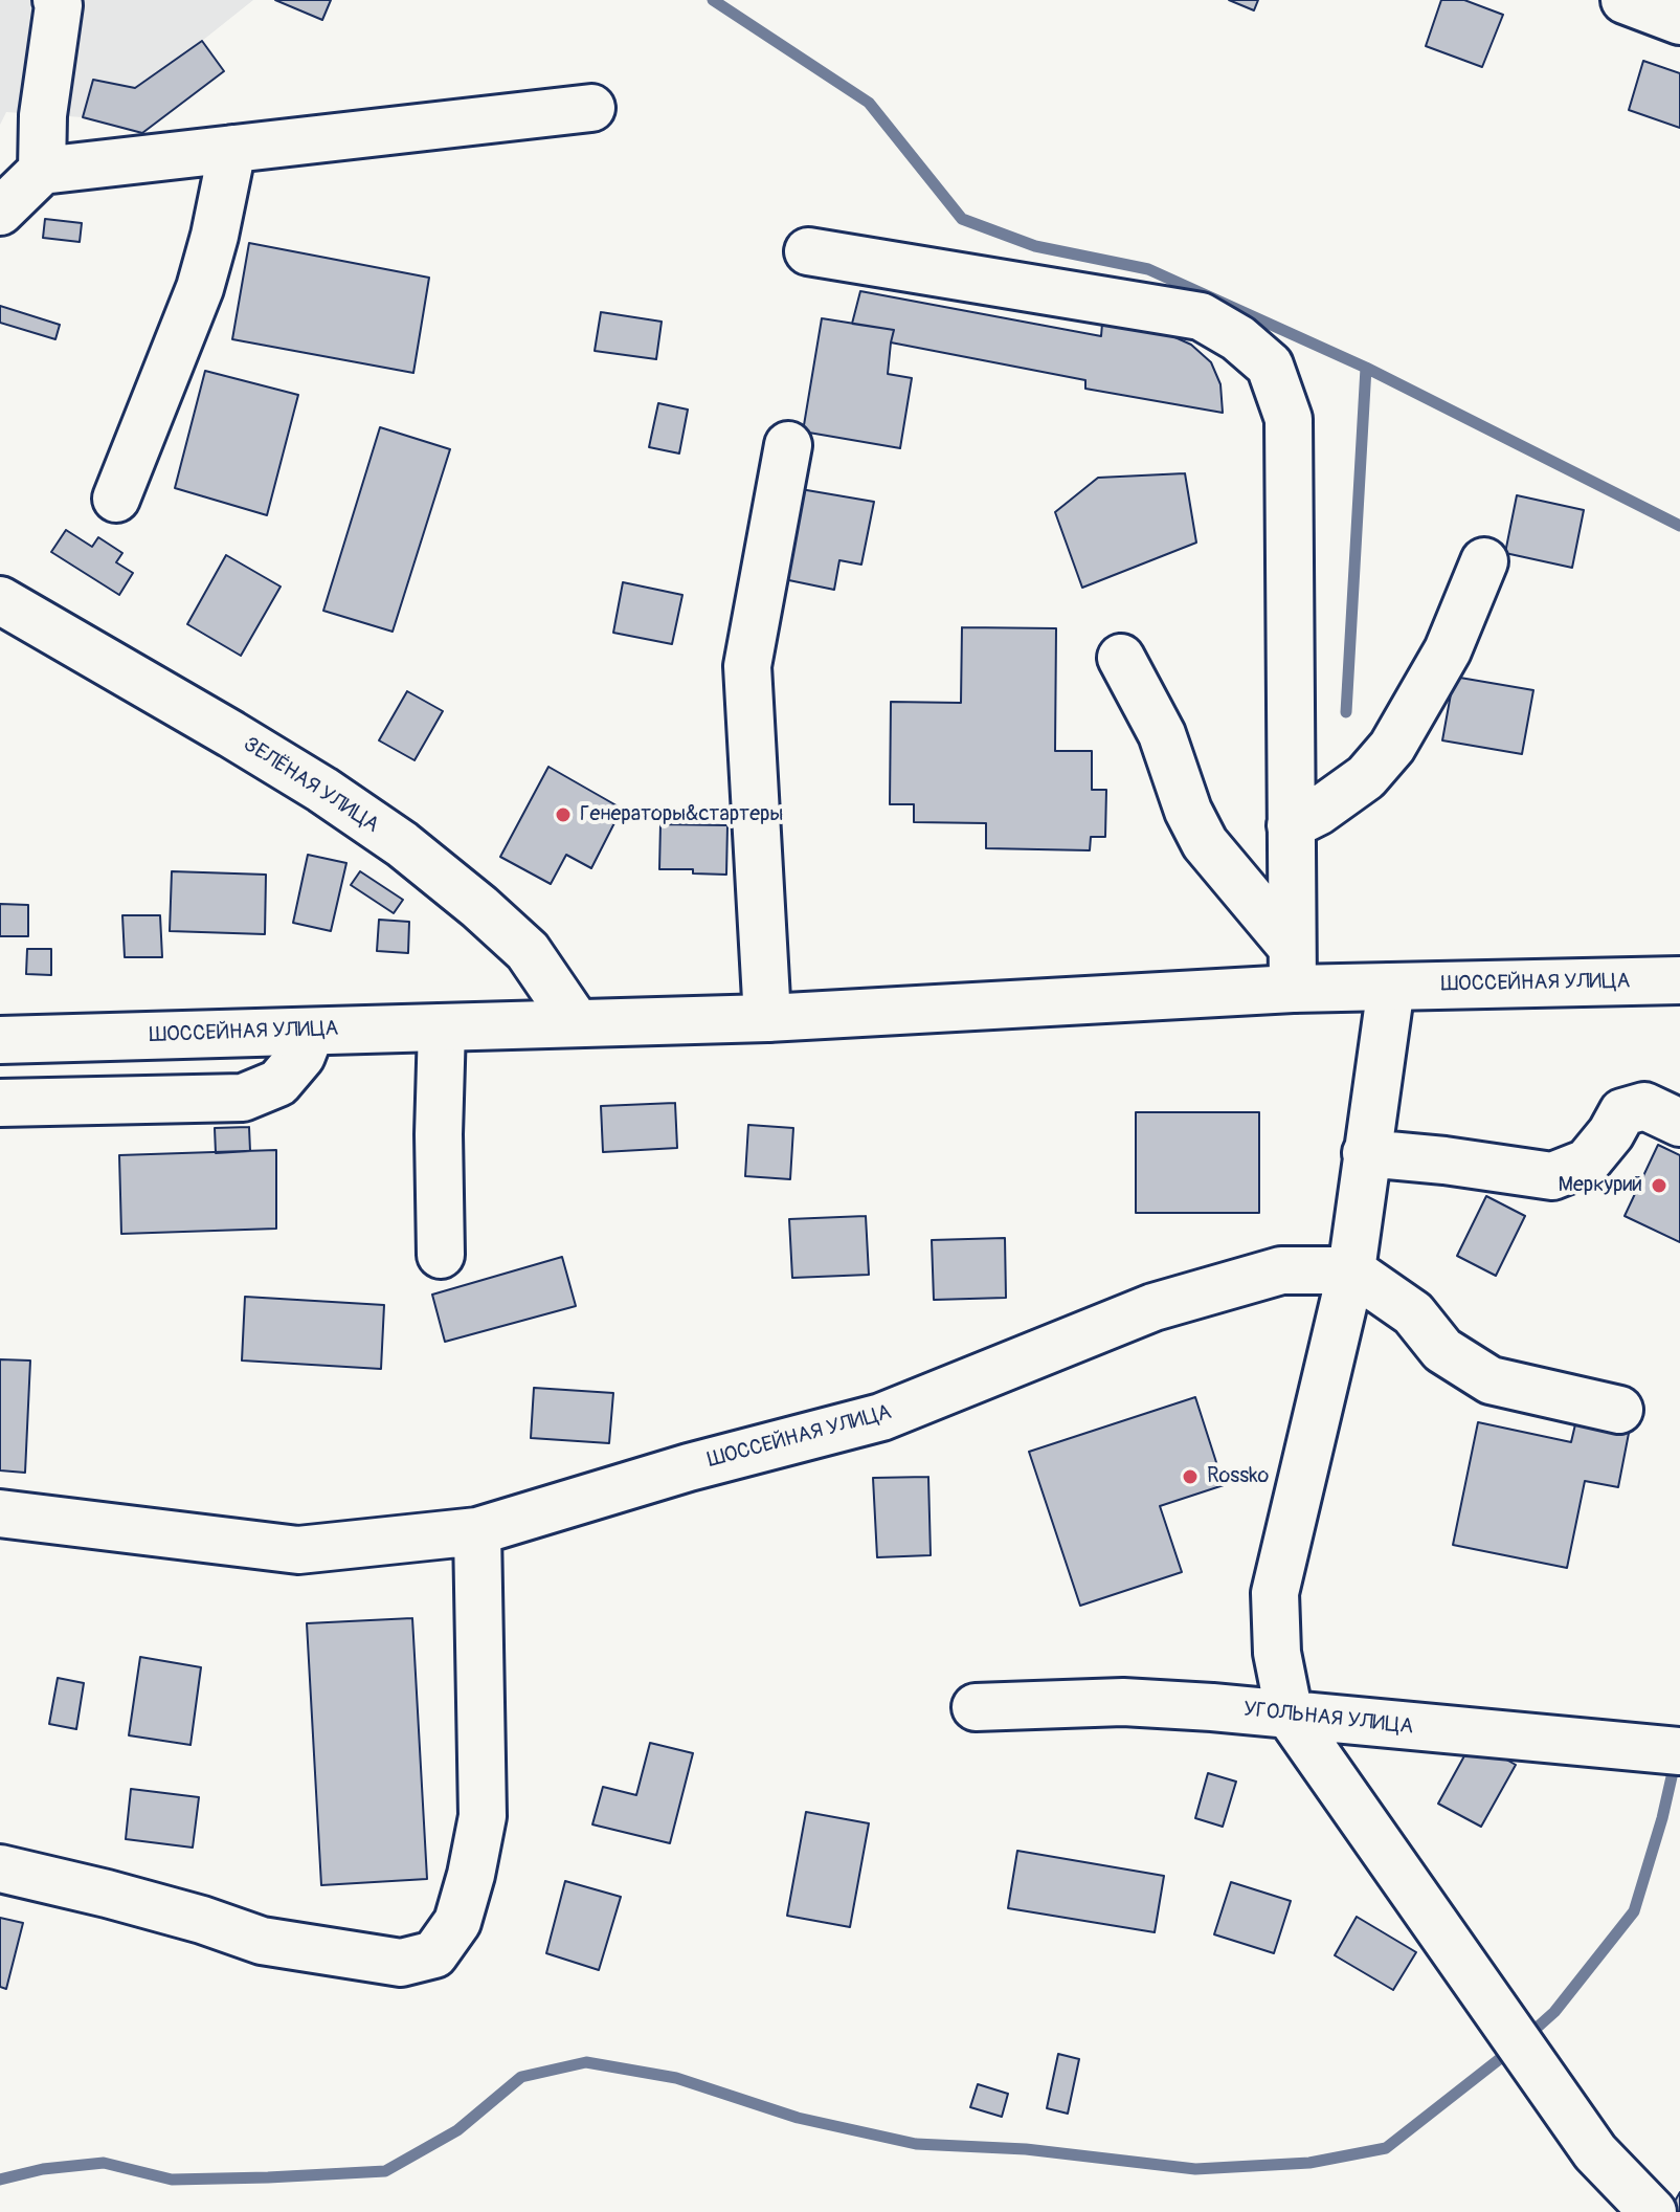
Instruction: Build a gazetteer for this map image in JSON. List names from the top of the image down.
{
  "streets": {
    "street": ["ЗЕЛЁНАЯ УЛИЦА", "ШОССЕЙНАЯ УЛИЦА", "УГОЛЬНАЯ УЛИЦА"]
  },
  "crossings": [
    ["ЗЕЛЁНАЯ УЛИЦА", "ШОССЕЙНАЯ УЛИЦА"]
  ],
  "places": ["Генераторы&стартеры", "Меркурий", "Rossko"]
}
